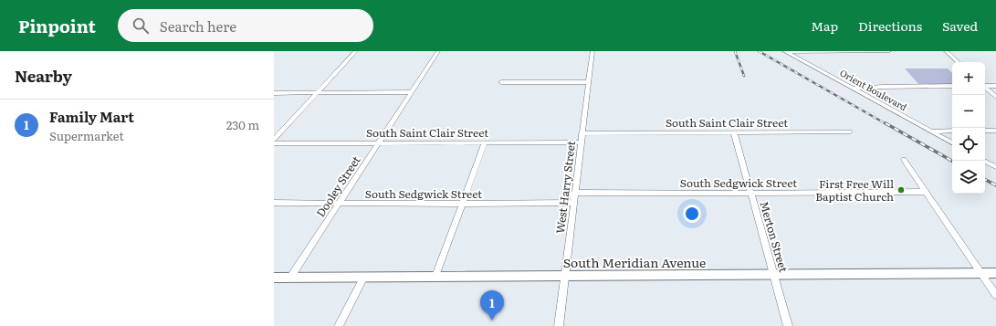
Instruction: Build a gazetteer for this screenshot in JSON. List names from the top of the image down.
{
  "streets": {
    "main road": ["South Meridian Avenue"],
    "street": [
      "Orient Boulevard",
      "South Saint Clair Street",
      "South Sedgwick Street",
      "Dooley Street",
      "West Harry Street",
      "Merton Street"
    ]
  },
  "crossings": [
    ["South Saint Clair Street", "Dooley Street"],
    ["South Saint Clair Street", "West Harry Street"],
    ["South Saint Clair Street", "Merton Street"],
    ["South Sedgwick Street", "Dooley Street"],
    ["South Sedgwick Street", "West Harry Street"],
    ["South Sedgwick Street", "Merton Street"],
    ["Dooley Street", "South Meridian Avenue"],
    ["West Harry Street", "South Meridian Avenue"],
    ["Merton Street", "South Meridian Avenue"]
  ],
  "places": ["First Free Will Baptist Church"],
  "page": {
    "header": "Pinpoint",
    "search": "Search here",
    "nav": ["Map", "Directions", "Saved"],
    "heading": "Nearby",
    "map_buttons": ["+", "−"],
    "list": [
      {
        "mark": "1",
        "name": "Family Mart",
        "note": "Supermarket",
        "value": "230 m"
      }
    ],
    "pins": "1"
  }
}
